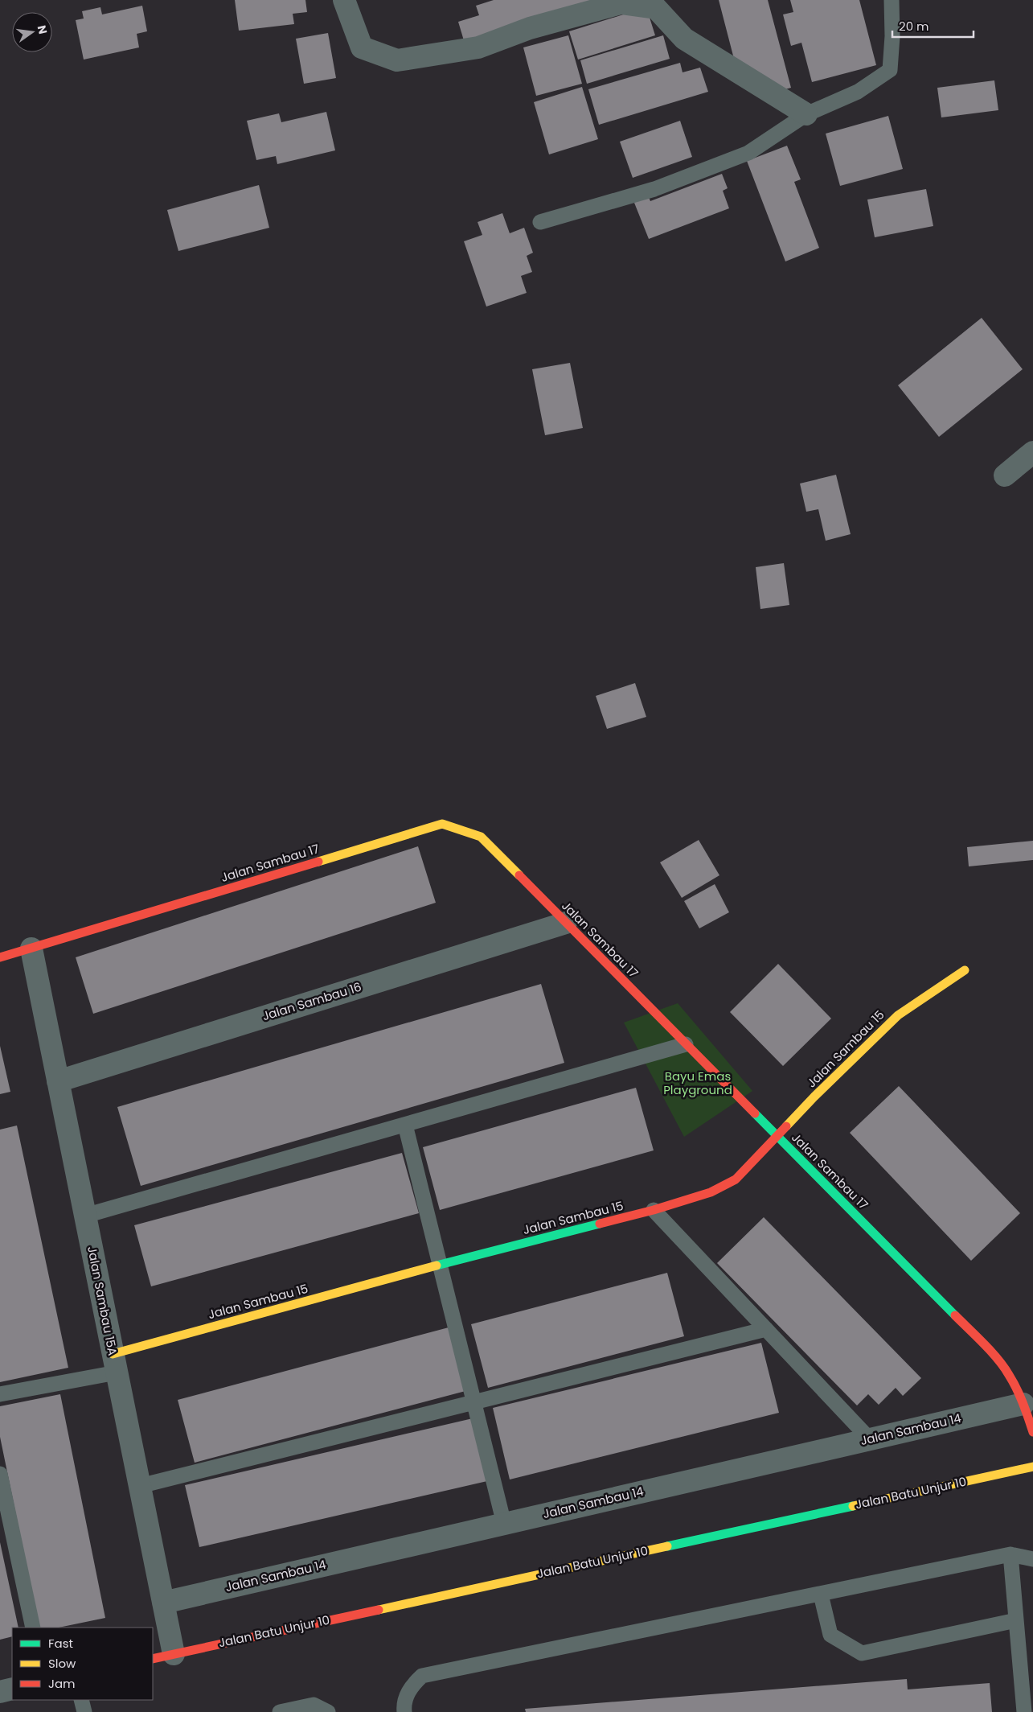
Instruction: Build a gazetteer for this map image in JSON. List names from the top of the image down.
{
  "streets": {
    "street": [
      "Jalan Sambau 17",
      "Jalan Sambau 16",
      "Jalan Sambau 15",
      "Jalan Sambau 15A",
      "Jalan Sambau 14",
      "Jalan Batu Unjur 10"
    ]
  },
  "crossings": [
    ["Jalan Sambau 17", "Jalan Sambau 16"],
    ["Jalan Sambau 17", "Jalan Sambau 15"],
    ["Jalan Sambau 17", "Jalan Sambau 15A"],
    ["Jalan Sambau 17", "Jalan Sambau 14"],
    ["Jalan Sambau 16", "Jalan Sambau 15A"],
    ["Jalan Sambau 15", "Jalan Sambau 15A"],
    ["Jalan Sambau 15A", "Jalan Sambau 14"],
    ["Jalan Sambau 15A", "Jalan Batu Unjur 10"]
  ],
  "parks": ["Bayu Emas Playground"],
  "legend": ["Fast", "Slow", "Jam"],
  "scale_bar": "20 m",
  "north": "right"
}
